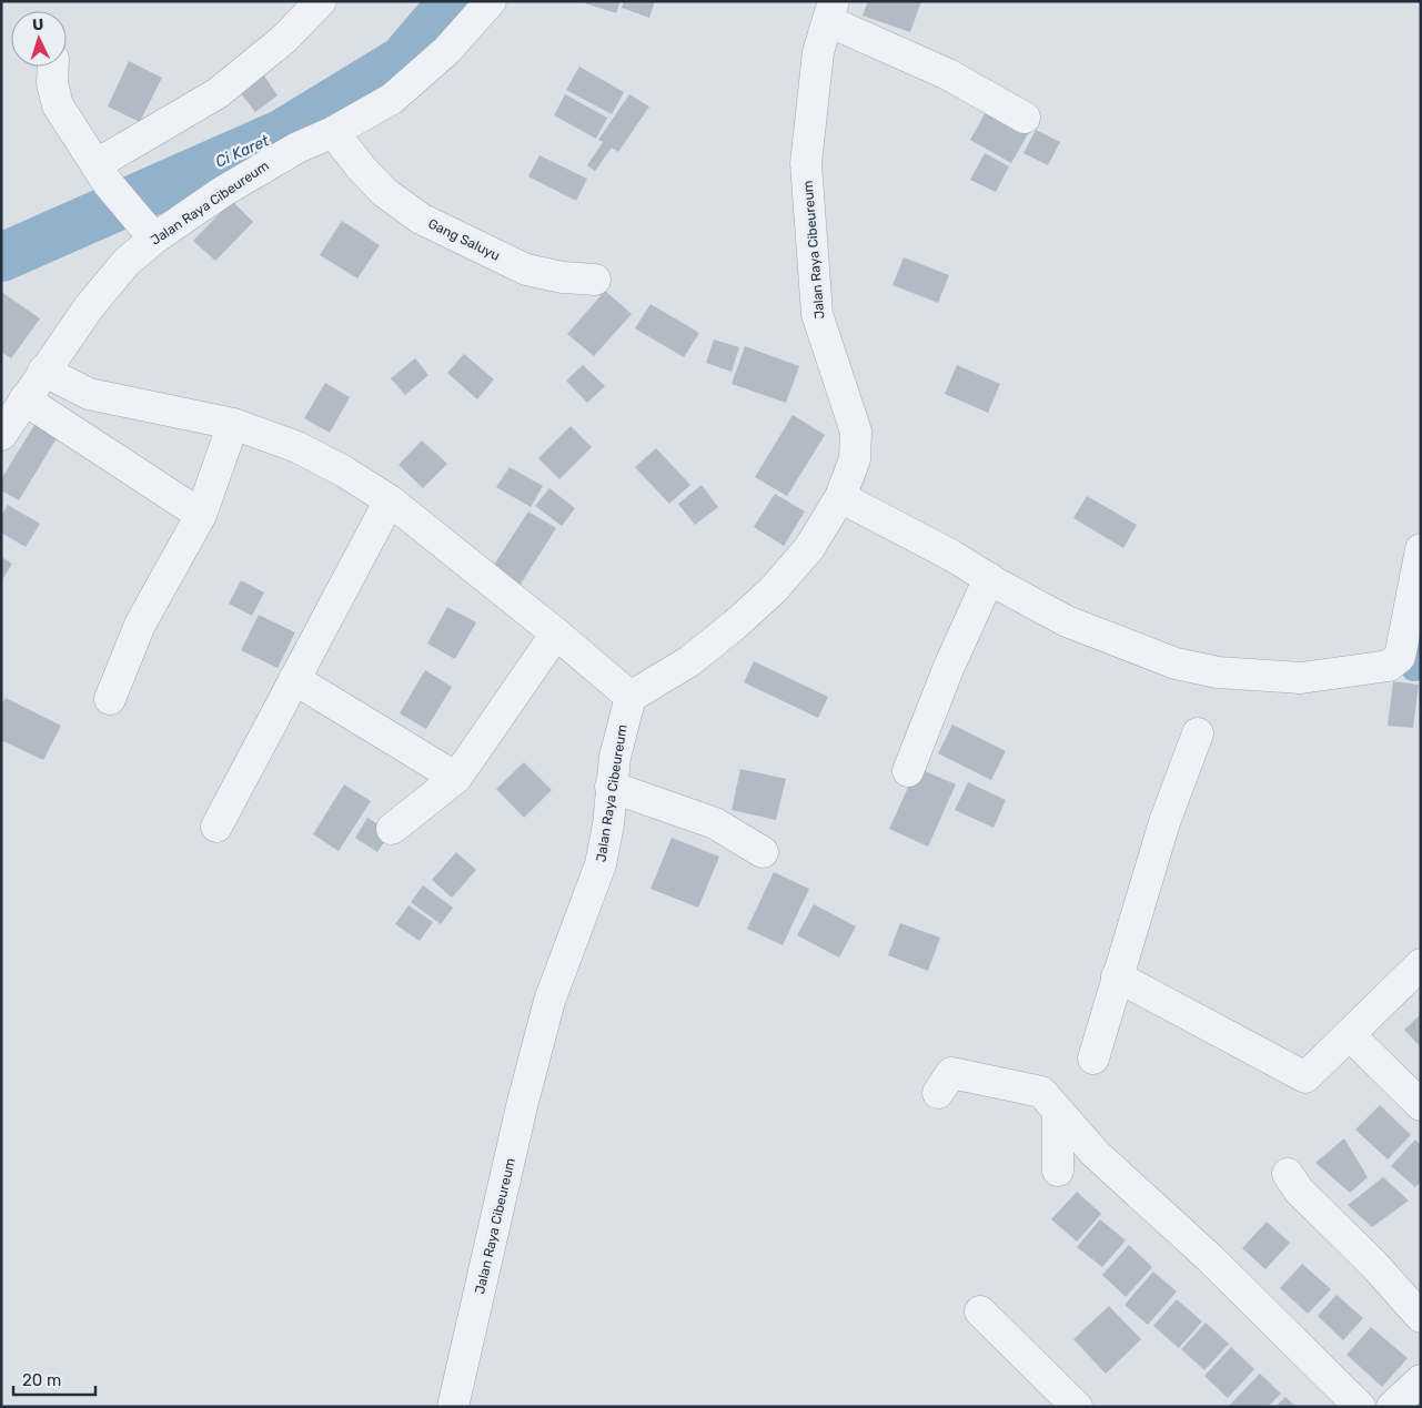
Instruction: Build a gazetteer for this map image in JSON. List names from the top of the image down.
{
  "streets": {
    "street": ["Jalan Raya Cibeureum", "Gang Saluyu"]
  },
  "crossings": [
    ["Jalan Raya Cibeureum", "Gang Saluyu"]
  ],
  "water": ["Ci Karet"],
  "scale_bar": "20 m",
  "north": "top"
}
